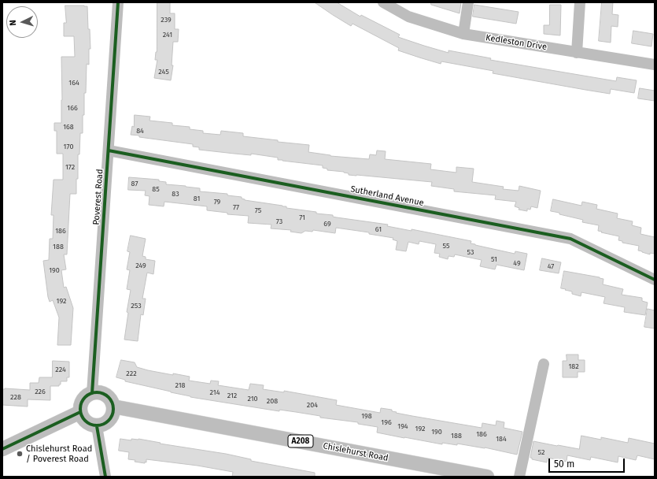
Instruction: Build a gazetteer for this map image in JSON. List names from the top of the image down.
{
  "streets": {
    "main road": ["A208", "Chislehurst Road"],
    "street": ["Kedleston Drive", "Sutherland Avenue", "Poverest Road"]
  },
  "crossings": [
    ["Sutherland Avenue", "Poverest Road"],
    ["Poverest Road", "Chislehurst Road"]
  ],
  "places": ["Chislehurst Road / Poverest Road"],
  "house_numbers": [
    "239",
    "241",
    "245",
    "164",
    "166",
    "168",
    "84",
    "170",
    "172",
    "87",
    "85",
    "83",
    "81",
    "79",
    "77",
    "75",
    "71",
    "73",
    "69",
    "61",
    "186",
    "55",
    "188",
    "53",
    "51",
    "49",
    "249",
    "47",
    "190",
    "192",
    "253",
    "182",
    "224",
    "222",
    "218",
    "226",
    "214",
    "212",
    "228",
    "210",
    "208",
    "204",
    "198",
    "196",
    "194",
    "192",
    "190",
    "186",
    "188",
    "184",
    "52"
  ],
  "scale_bar": "50 m",
  "north": "left"
}
